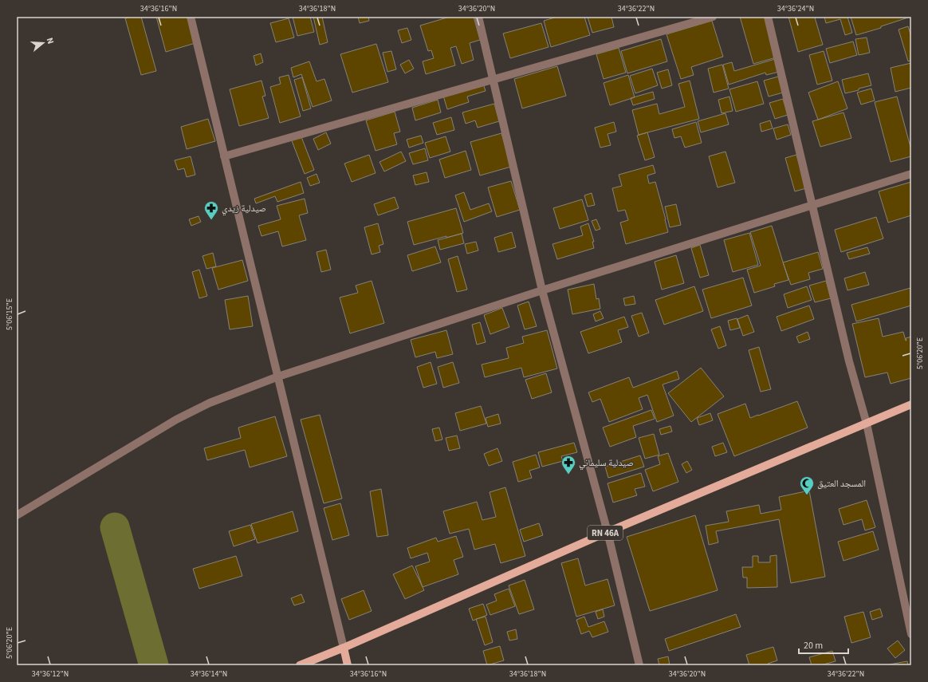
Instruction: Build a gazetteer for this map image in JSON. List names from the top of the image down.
{
  "streets": {
    "main road": ["RN 46A"]
  },
  "places": {
    "pharmacy": ["صيدلية زيدي", "صيدلية سليماني"],
    "mosque": ["المسجد العتيق"]
  },
  "scale_bar": "20 m",
  "north": "right",
  "coordinates": [
    "34°36'16\"N",
    "34°36'18\"N",
    "34°36'20\"N",
    "34°36'22\"N",
    "34°36'24\"N",
    "5°06'15\"E",
    "5°06'20\"E",
    "34°36'12\"N",
    "34°36'14\"N"
  ]
}
